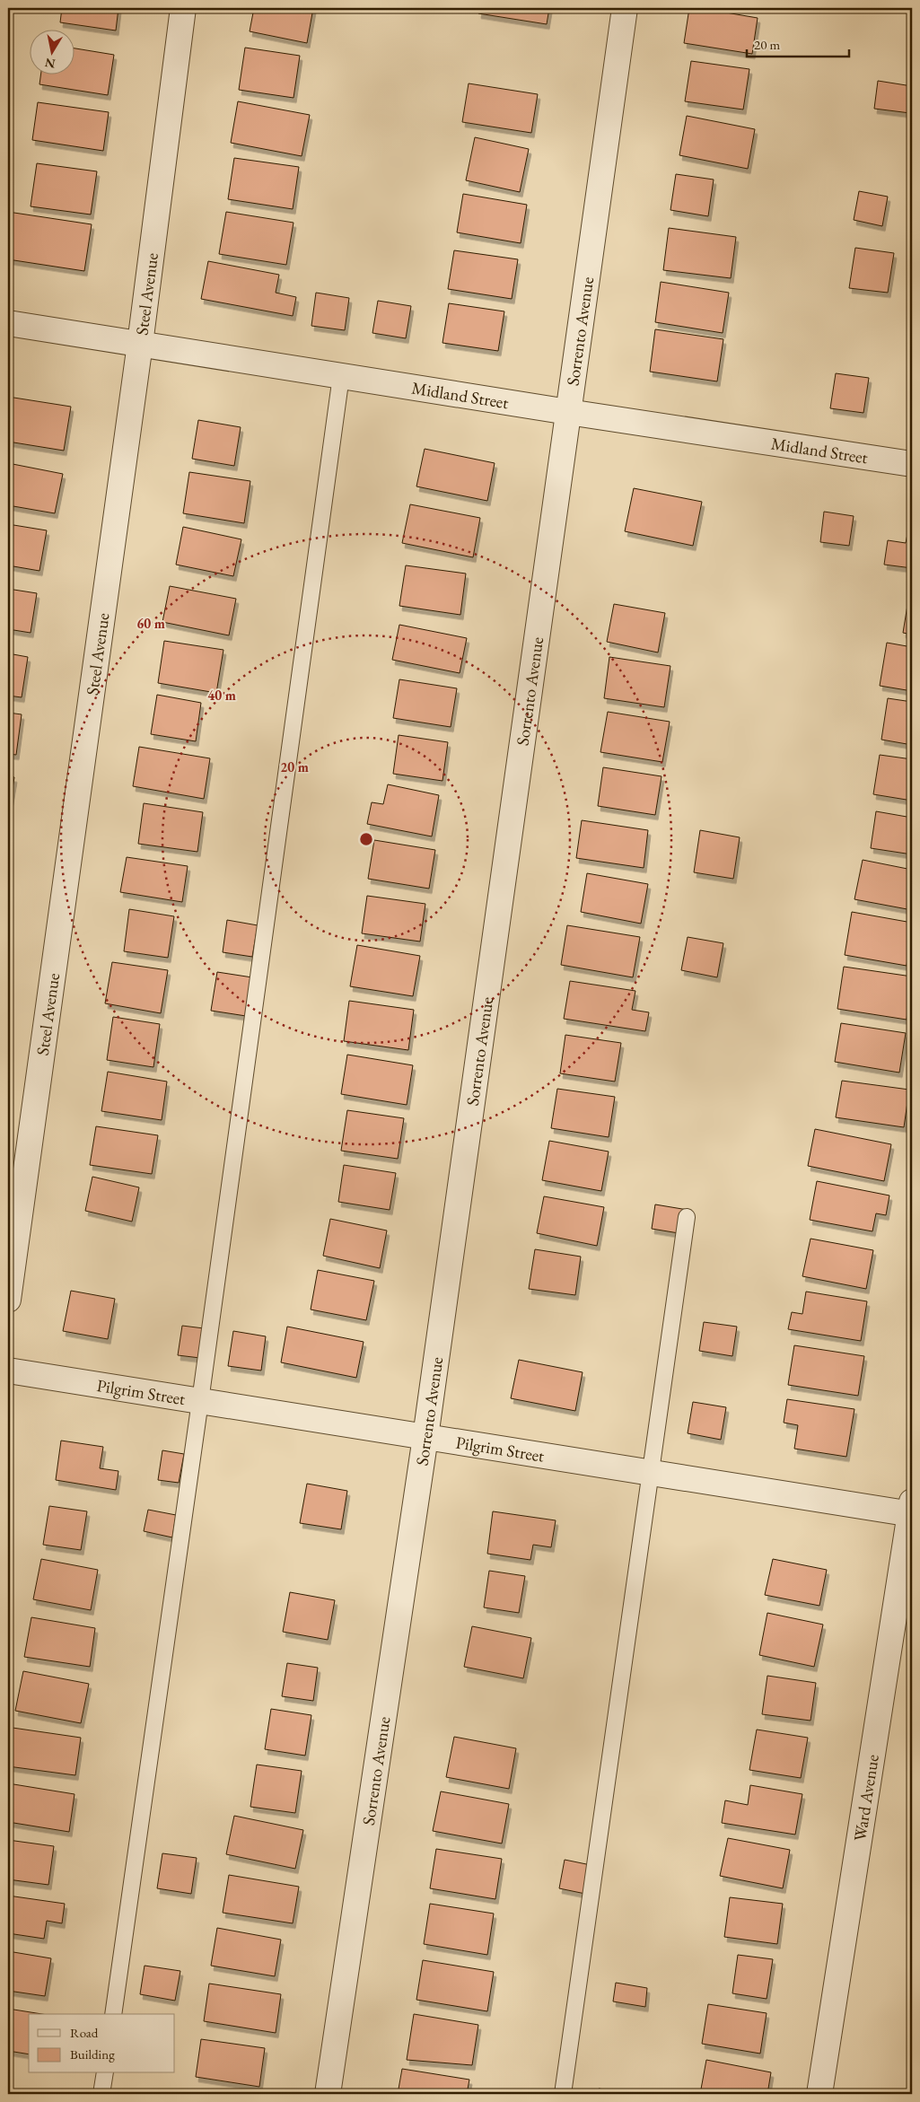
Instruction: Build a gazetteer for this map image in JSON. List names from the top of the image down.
{
  "streets": {
    "street": [
      "Steel Avenue",
      "Sorrento Avenue",
      "Midland Street",
      "Pilgrim Street",
      "Ward Avenue"
    ]
  },
  "crossings": [
    ["Steel Avenue", "Midland Street"],
    ["Sorrento Avenue", "Midland Street"],
    ["Sorrento Avenue", "Pilgrim Street"],
    ["Pilgrim Street", "Ward Avenue"]
  ],
  "legend": ["Road", "Building"],
  "scale_bar": "20 m",
  "north": "bottom",
  "rings": ["60 m", "40 m", "20 m"]
}
